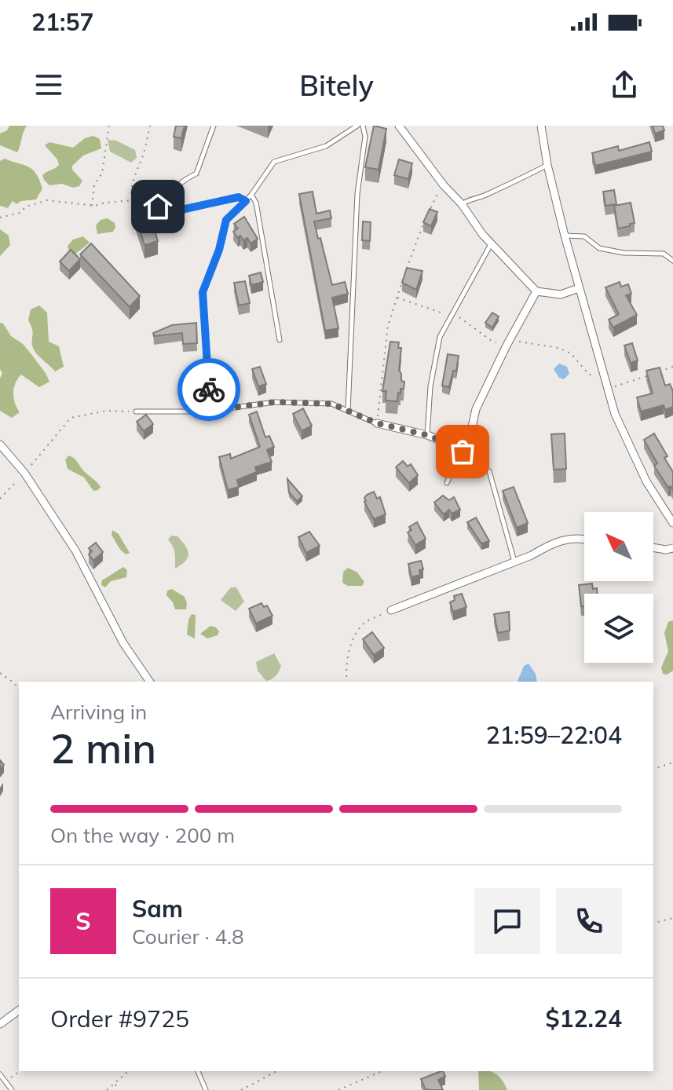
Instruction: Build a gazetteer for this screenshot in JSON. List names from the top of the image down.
{
  "north": "top left",
  "page": {
    "status": "21:57",
    "header": "Bitely",
    "heading": ["2 min", "Arriving in", "21:59–22:04"],
    "panel": [
      "Sam",
      "Courier · 4.8",
      "Order #9725",
      "$12.24"
    ],
    "bar": "On the way · 200 m",
    "round": "S"
  }
}
